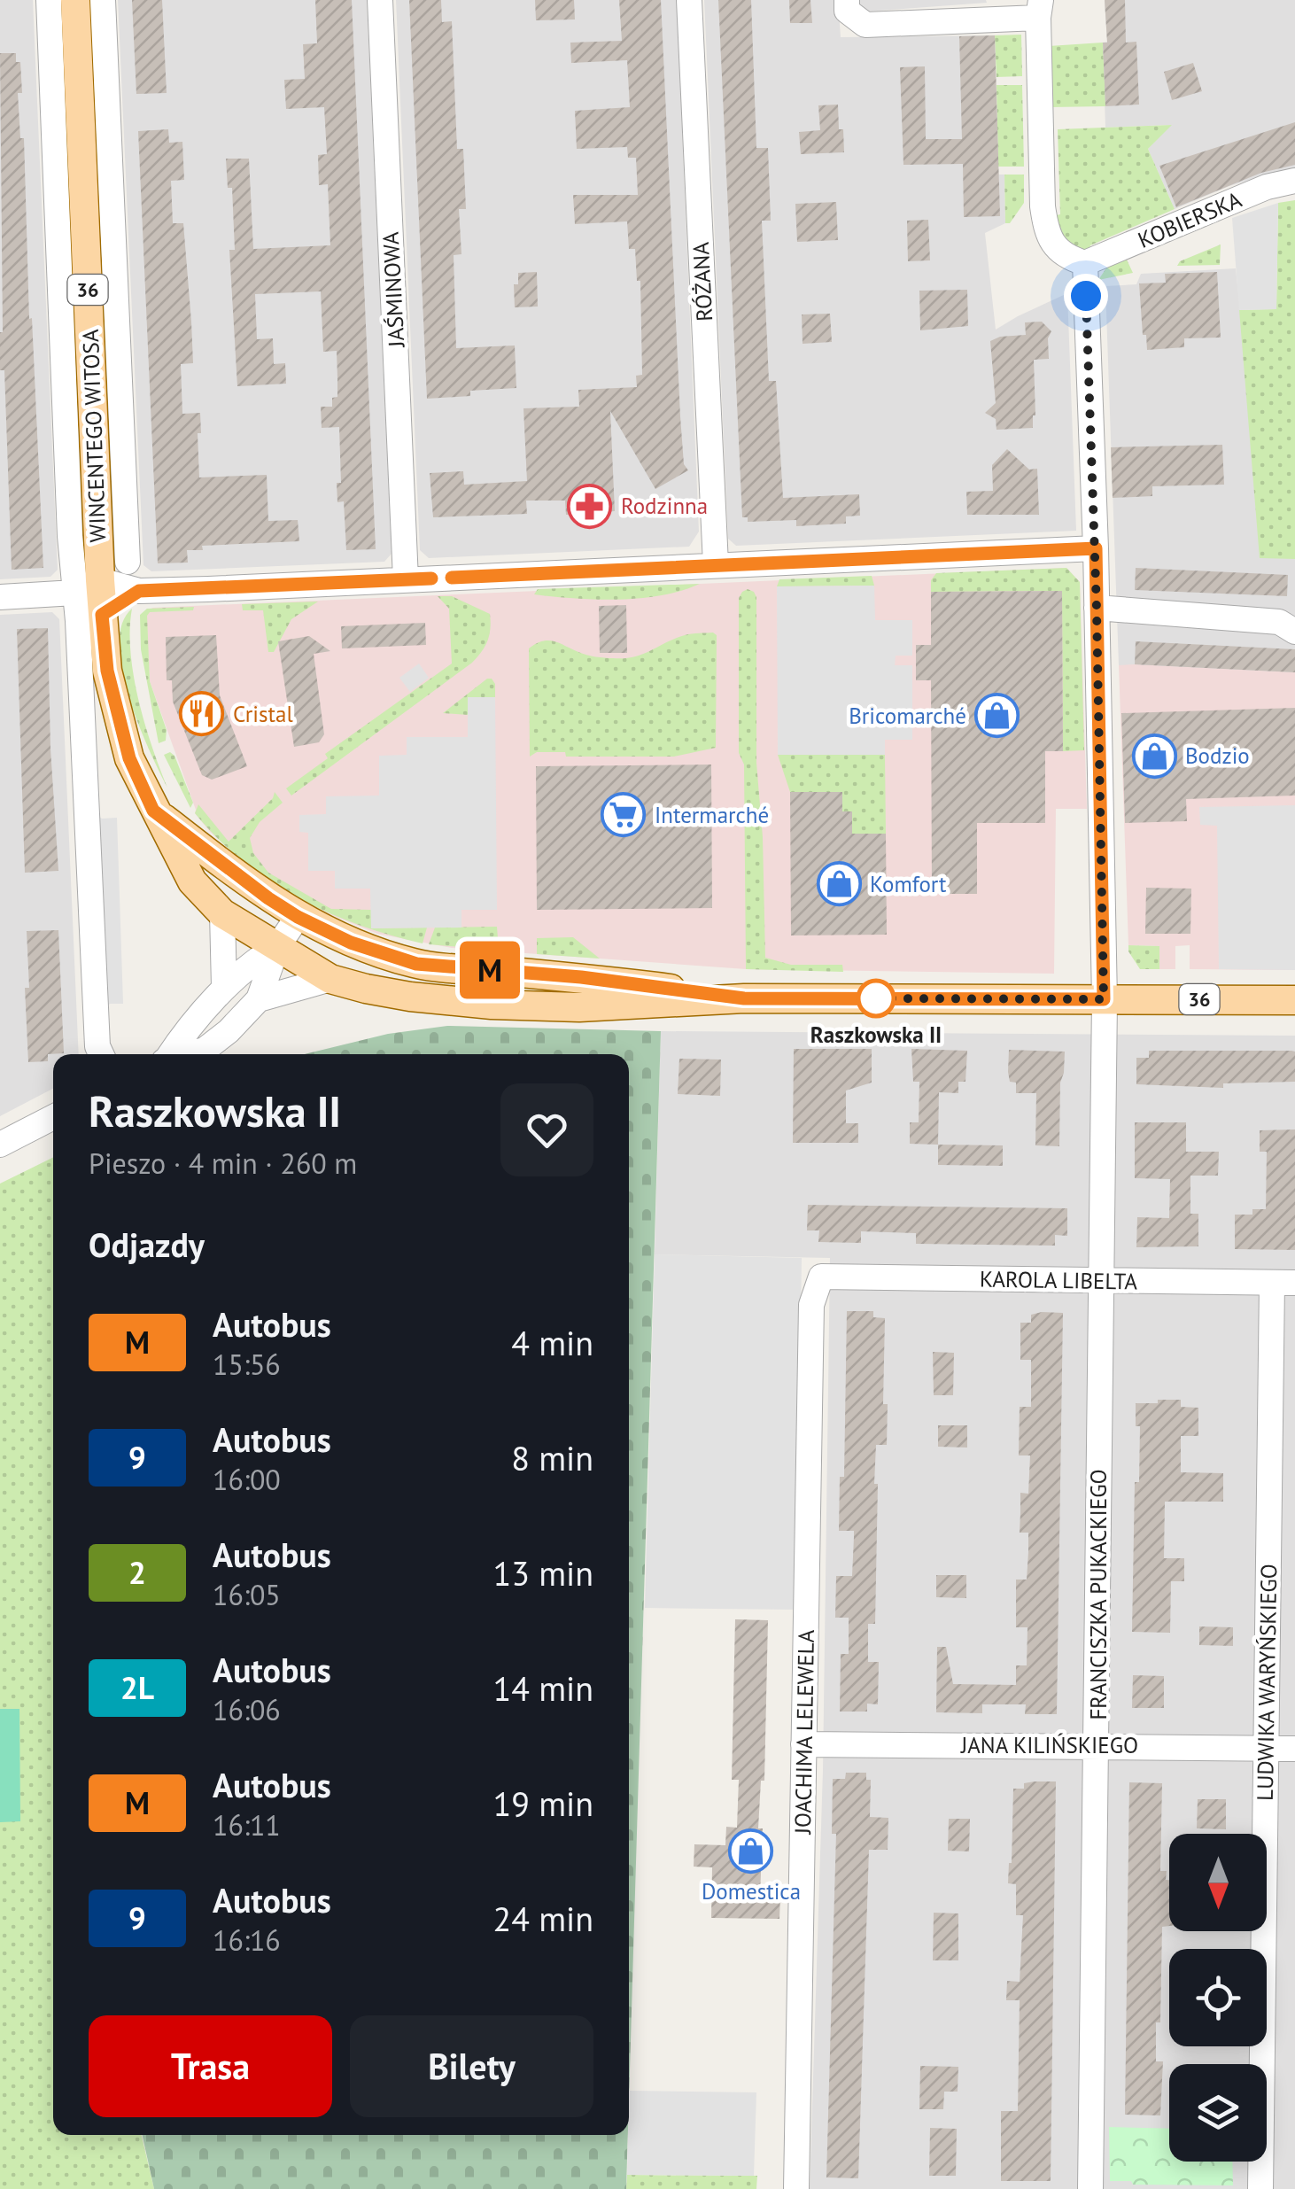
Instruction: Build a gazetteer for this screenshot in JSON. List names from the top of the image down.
{
  "streets": {
    "main road": ["36", "WINCENTEGO WITOSA"],
    "street": [
      "KOBIERSKA",
      "RÓŻANA",
      "JAŚMINOWA",
      "KAROLA LIBELTA",
      "FRANCISZKA PUKACKIEGO",
      "LUDWIKA WARYŃSKIEGO",
      "JOACHIMA LELEWELA",
      "JANA KILIŃSKIEGO"
    ]
  },
  "crossings": [
    ["KOBIERSKA", "FRANCISZKA PUKACKIEGO"],
    ["36", "WINCENTEGO WITOSA"],
    ["36", "FRANCISZKA PUKACKIEGO"],
    ["KAROLA LIBELTA", "FRANCISZKA PUKACKIEGO"],
    ["KAROLA LIBELTA", "LUDWIKA WARYŃSKIEGO"],
    ["KAROLA LIBELTA", "JOACHIMA LELEWELA"],
    ["FRANCISZKA PUKACKIEGO", "JANA KILIŃSKIEGO"],
    ["LUDWIKA WARYŃSKIEGO", "JANA KILIŃSKIEGO"],
    ["JOACHIMA LELEWELA", "JANA KILIŃSKIEGO"]
  ],
  "places": {
    "pharmacy": ["Rodzinna"],
    "restaurant": ["Cristal"],
    "shop": [
      "Bricomarché",
      "Bodzio",
      "Komfort",
      "Domestica"
    ],
    "supermarket": ["Intermarché"],
    "other": ["Raszkowska II"]
  },
  "lines": ["bus line M"],
  "north": "bottom",
  "page": {
    "on_map": "M",
    "heading": [
      ["Raszkowska II", "Pieszo · 4 min · 260 m"],
      "Odjazdy"
    ],
    "list": [
      {
        "mark": "M",
        "name": "Autobus",
        "note": "15:56",
        "value": "4 min"
      },
      {
        "mark": "9",
        "name": "Autobus",
        "note": "16:00",
        "value": "8 min"
      },
      {
        "mark": "2",
        "name": "Autobus",
        "note": "16:05",
        "value": "13 min"
      },
      {
        "mark": "2L",
        "name": "Autobus",
        "note": "16:06",
        "value": "14 min"
      },
      {
        "mark": "M",
        "name": "Autobus",
        "note": "16:11",
        "value": "19 min"
      },
      {
        "mark": "9",
        "name": "Autobus",
        "note": "16:16",
        "value": "24 min"
      }
    ],
    "buttons": ["Trasa", "Bilety"]
  }
}
